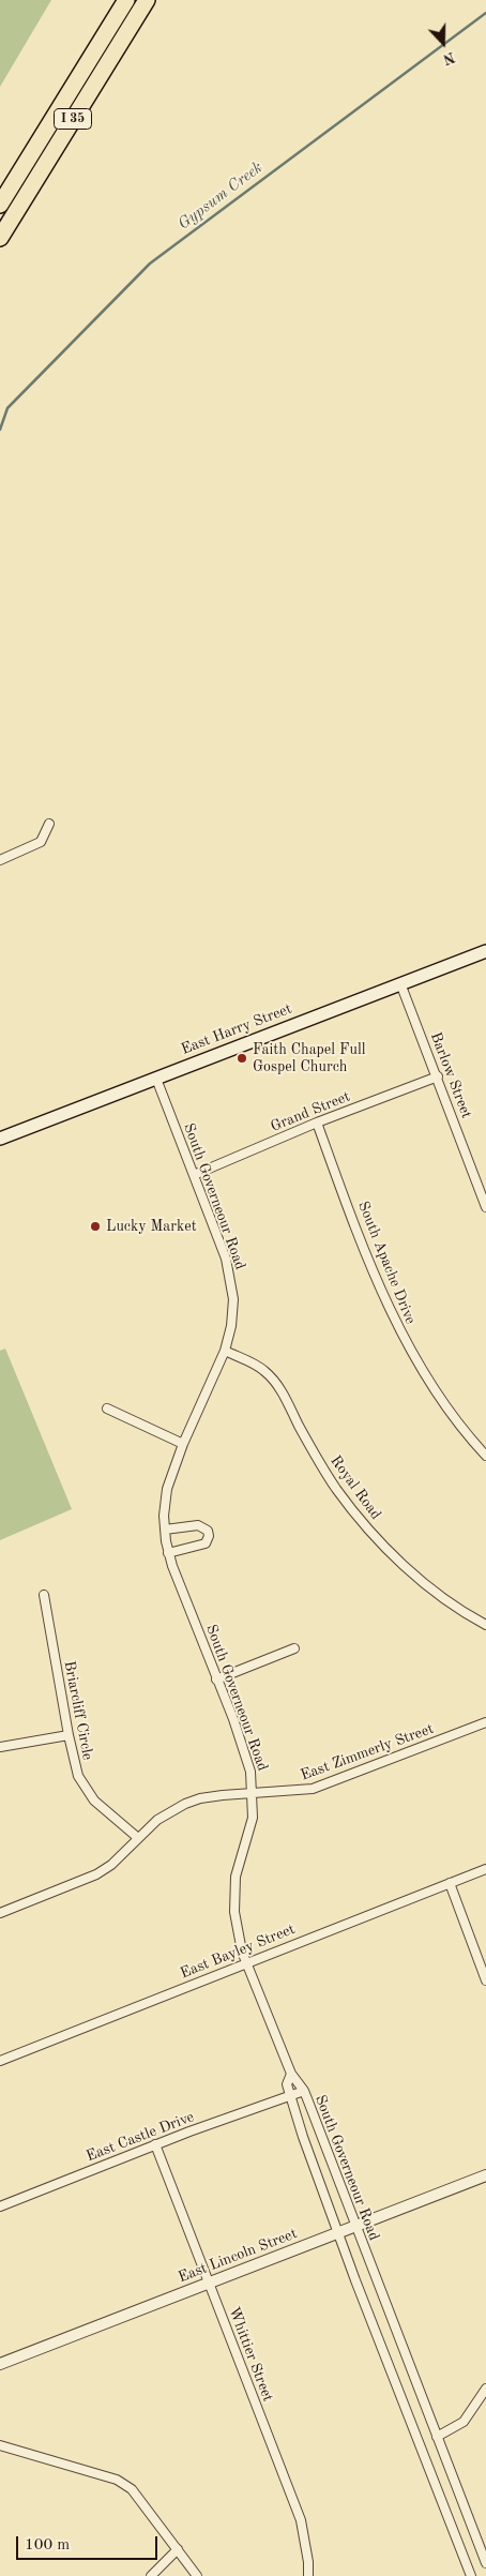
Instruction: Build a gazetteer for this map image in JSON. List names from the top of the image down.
{
  "streets": {
    "highway": ["I 35"],
    "main road": ["East Harry Street"],
    "street": [
      "Barlow Street",
      "Grand Street",
      "South Governeour Road",
      "South Apache Drive",
      "Royal Road",
      "Briarcliff Circle",
      "East Zimmerly Street",
      "East Bayley Street",
      "East Castle Drive",
      "East Lincoln Street",
      "Whittier Street"
    ]
  },
  "crossings": [
    ["East Harry Street", "Barlow Street"],
    ["East Harry Street", "South Governeour Road"],
    ["Barlow Street", "Grand Street"],
    ["Grand Street", "South Governeour Road"],
    ["Grand Street", "South Apache Drive"],
    ["South Governeour Road", "Royal Road"],
    ["South Governeour Road", "East Zimmerly Street"],
    ["South Governeour Road", "East Bayley Street"],
    ["South Governeour Road", "East Castle Drive"],
    ["South Governeour Road", "East Lincoln Street"],
    ["Briarcliff Circle", "East Zimmerly Street"],
    ["East Castle Drive", "Whittier Street"],
    ["East Lincoln Street", "Whittier Street"]
  ],
  "water": ["Gypsum Creek"],
  "places": ["Faith Chapel Full Gospel Church", "Lucky Market"],
  "scale_bar": "100 m",
  "north": "bottom"
}
